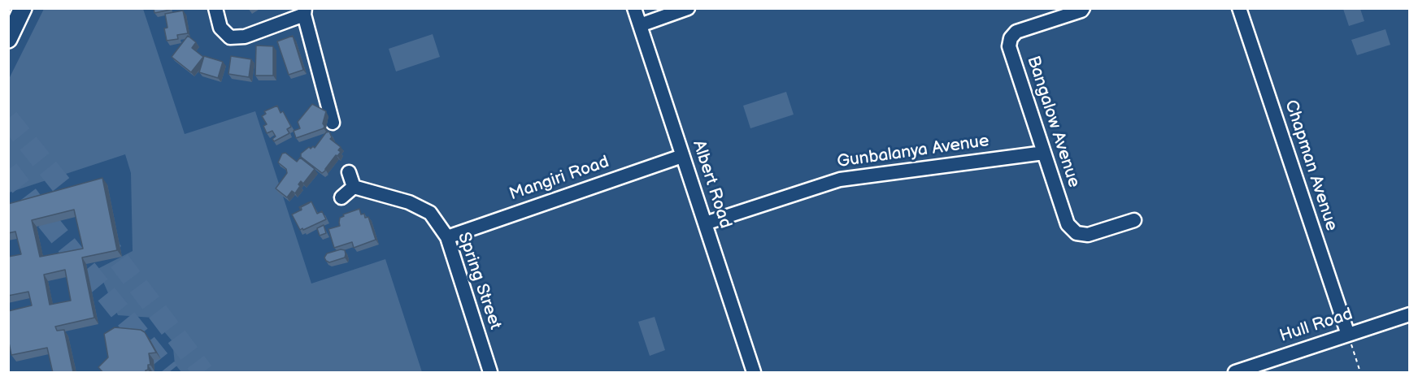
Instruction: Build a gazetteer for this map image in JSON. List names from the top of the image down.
{
  "streets": {
    "street": [
      "Bangalow Avenue",
      "Gunbalanya Avenue",
      "Chapman Avenue",
      "Mangiri Road",
      "Albert Road",
      "Spring Street",
      "Hull Road"
    ]
  },
  "crossings": [
    ["Bangalow Avenue", "Gunbalanya Avenue"],
    ["Gunbalanya Avenue", "Albert Road"],
    ["Chapman Avenue", "Hull Road"],
    ["Mangiri Road", "Albert Road"],
    ["Mangiri Road", "Spring Street"]
  ]
}
